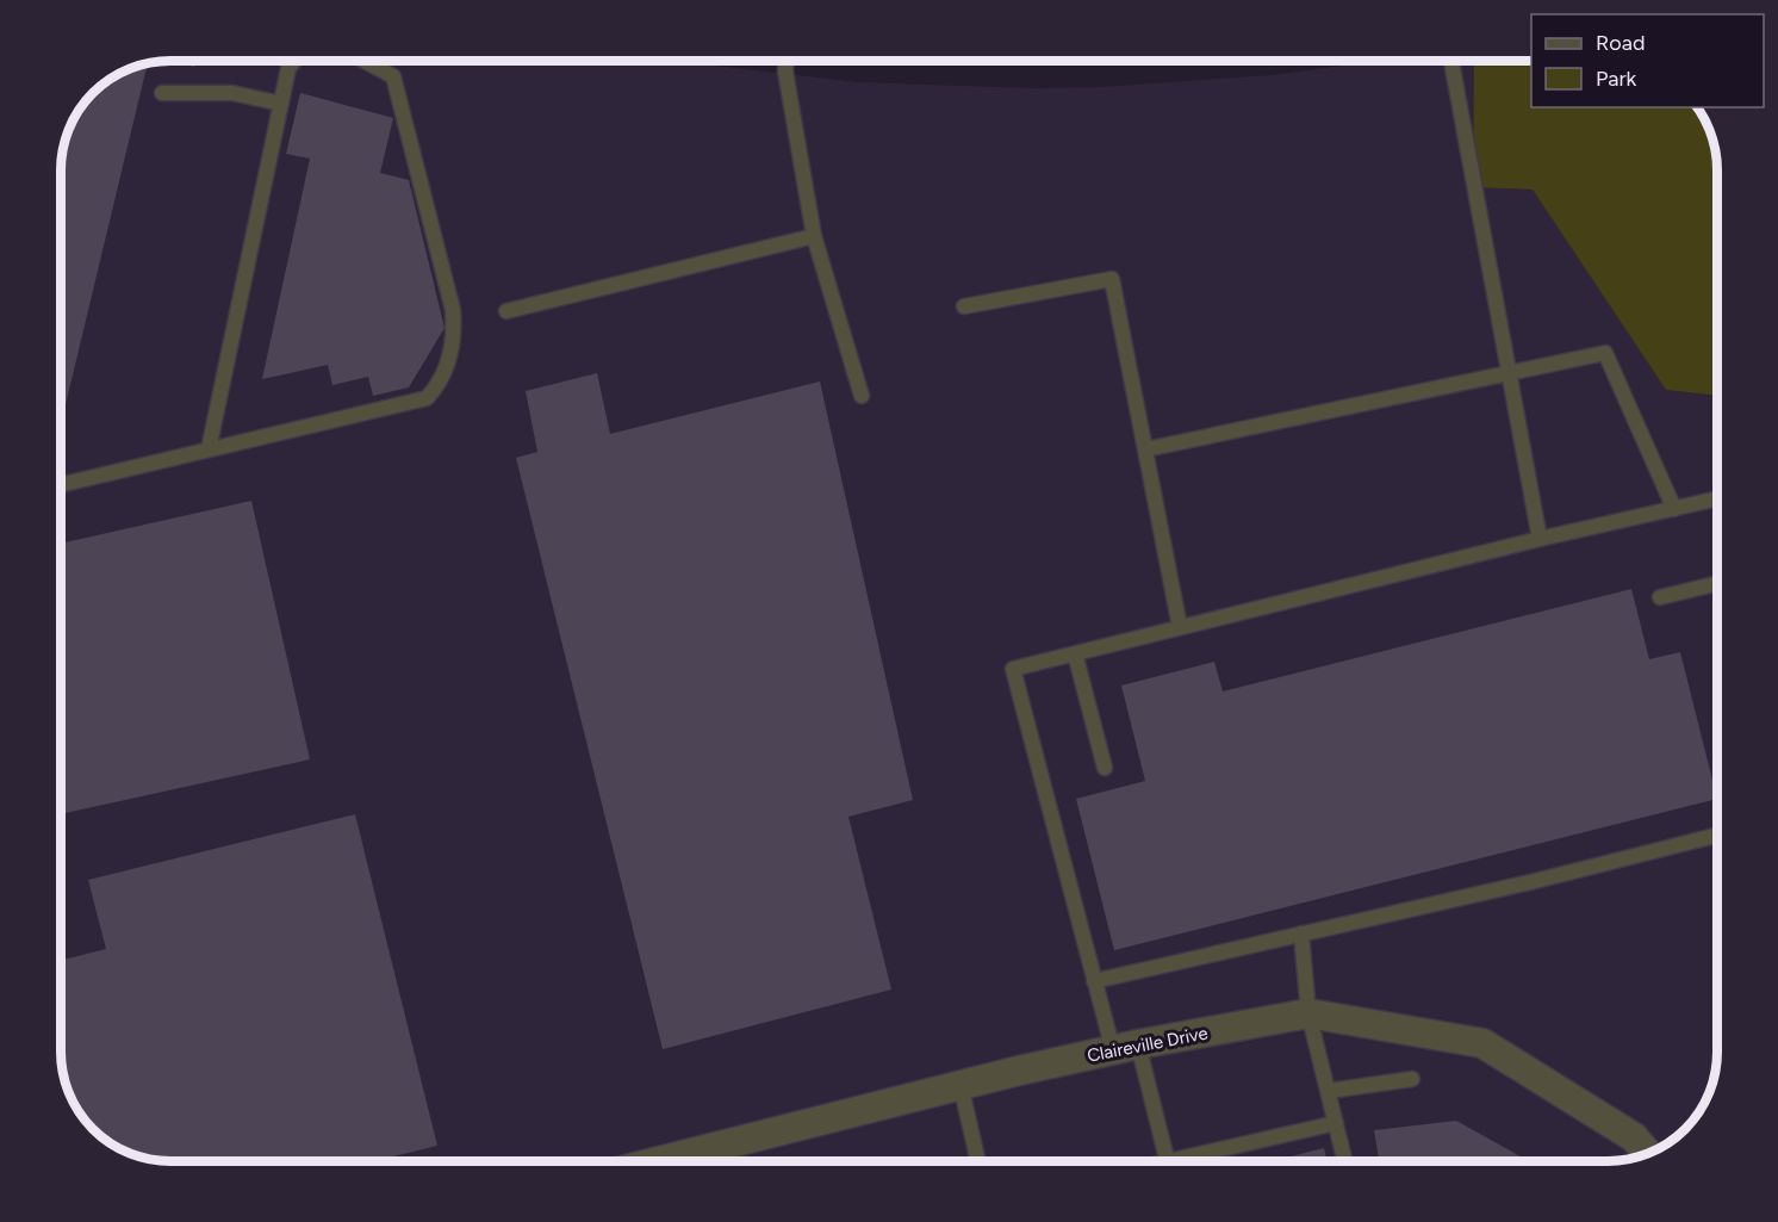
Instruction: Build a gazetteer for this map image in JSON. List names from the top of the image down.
{
  "streets": {
    "street": ["Claireville Drive"]
  },
  "legend": ["Road", "Park"]
}
